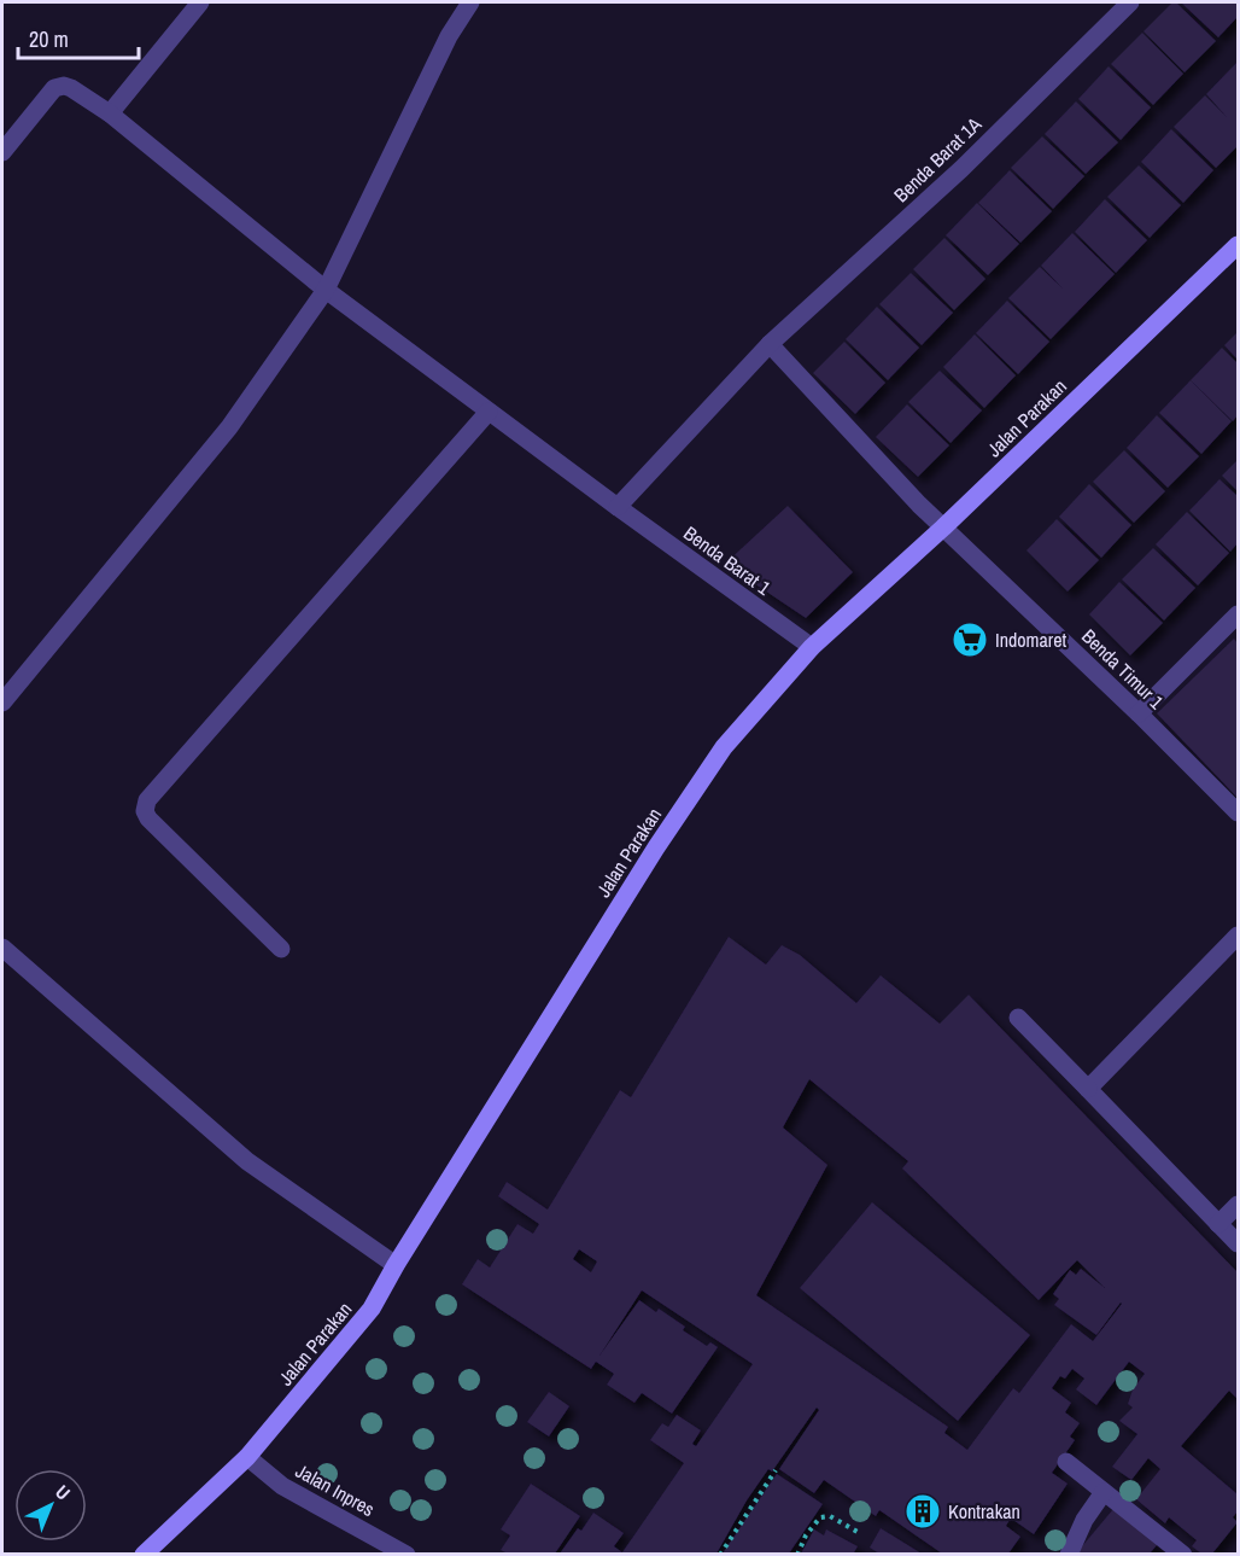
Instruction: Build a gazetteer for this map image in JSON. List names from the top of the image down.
{
  "streets": {
    "street": [
      "Benda Barat 1A",
      "Jalan Parakan",
      "Benda Barat 1",
      "Benda Timur 1",
      "Jalan Inpres"
    ]
  },
  "crossings": [
    ["Benda Barat 1A", "Benda Barat 1"],
    ["Jalan Parakan", "Benda Barat 1"],
    ["Jalan Parakan", "Benda Timur 1"],
    ["Jalan Parakan", "Jalan Inpres"]
  ],
  "places": {
    "supermarket": ["Indomaret"],
    "building": ["Kontrakan"]
  },
  "scale_bar": "20 m",
  "north": "top right"
}
